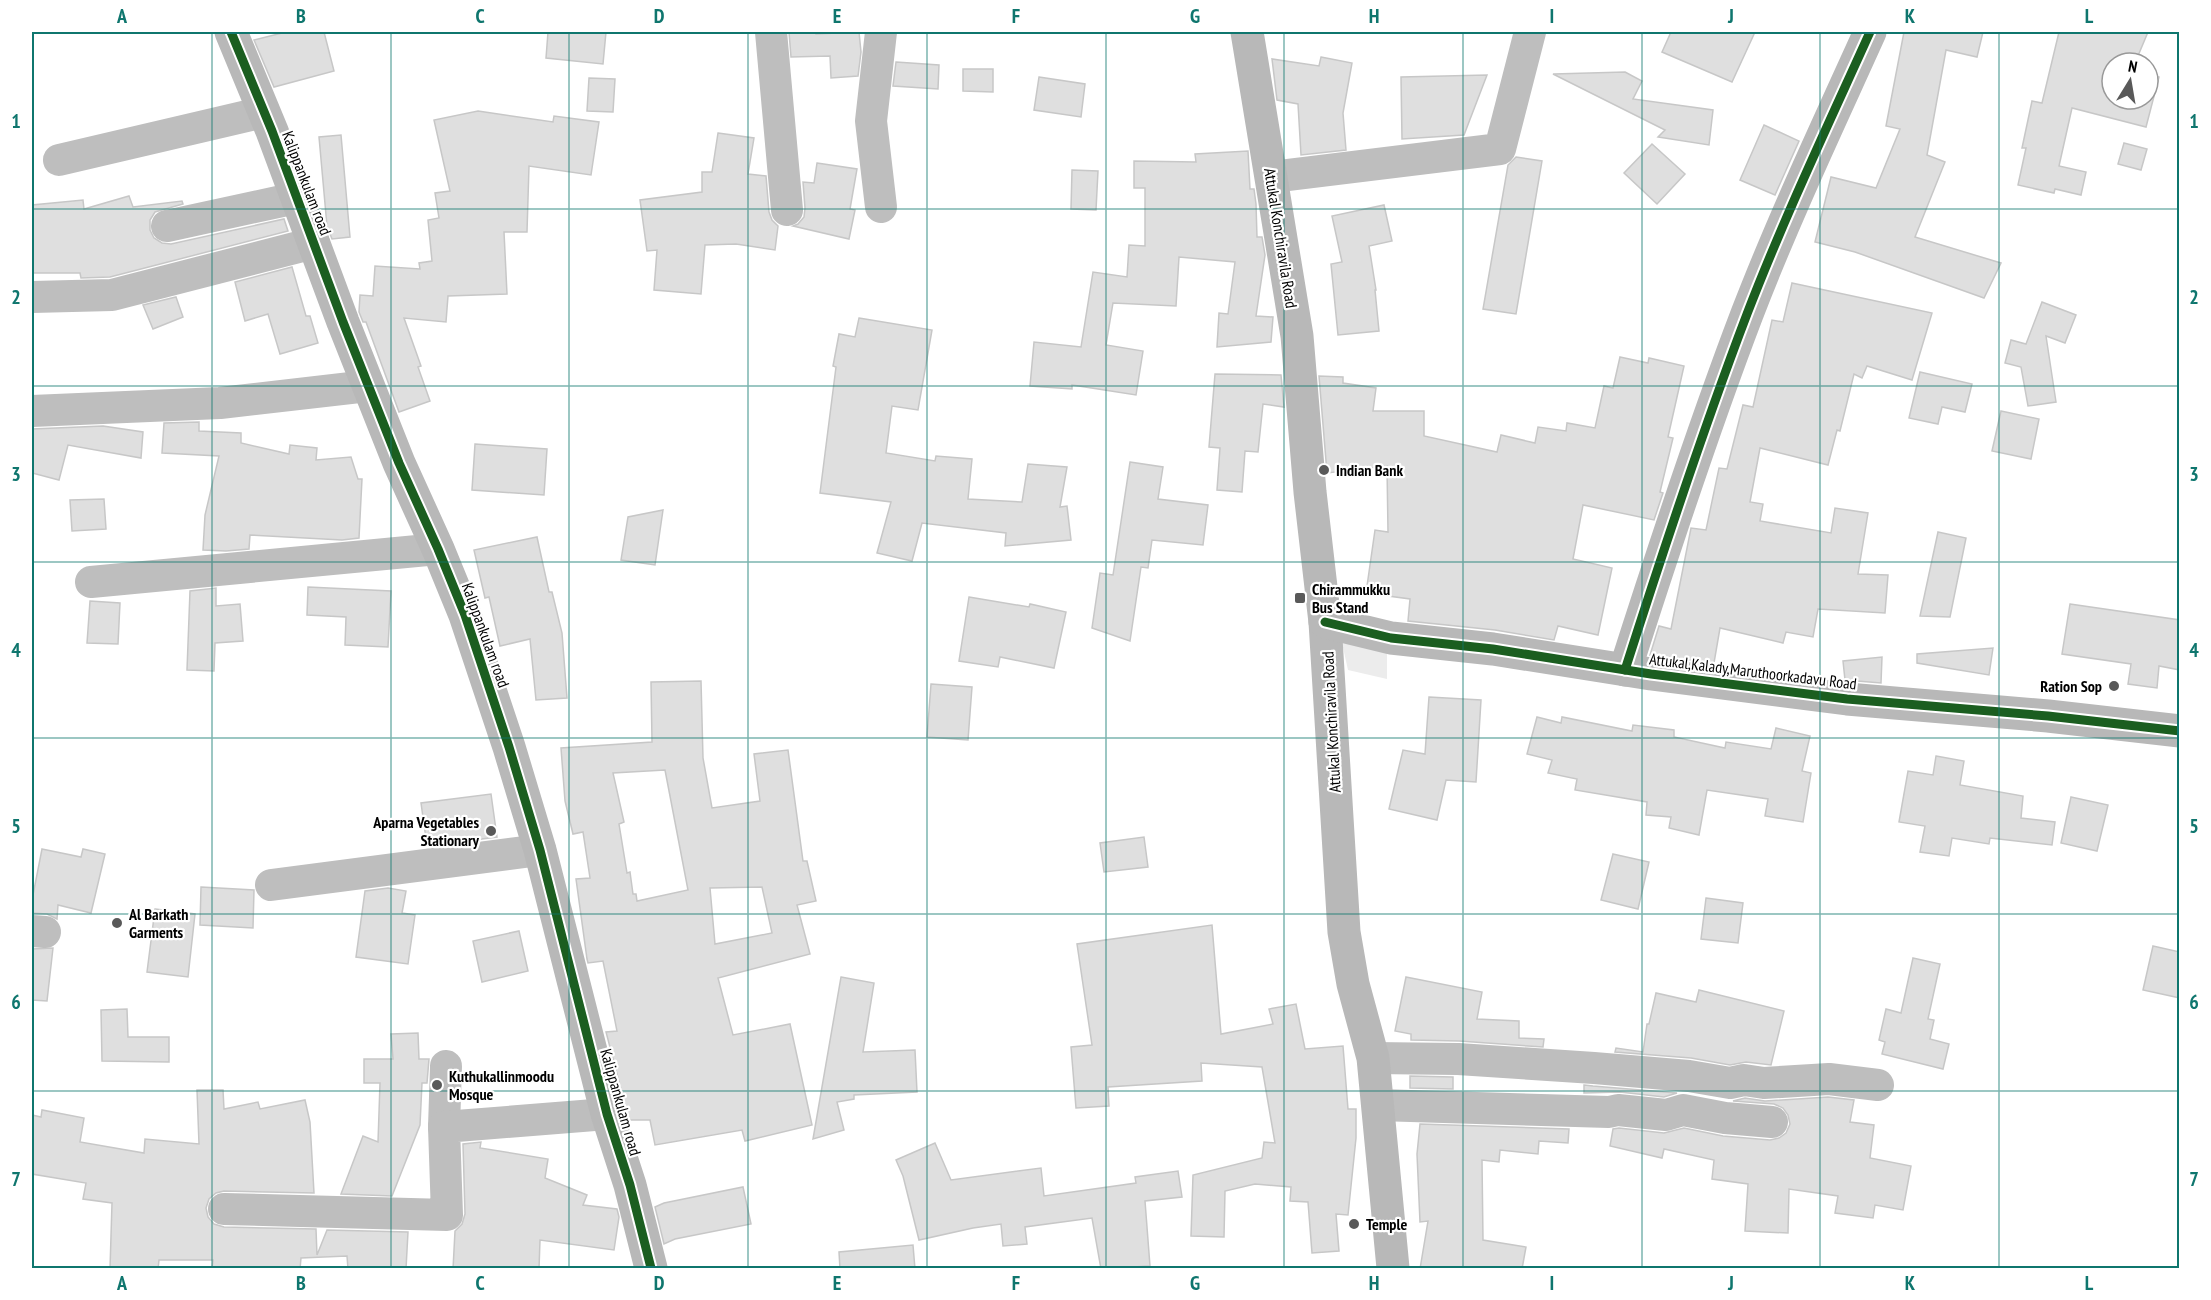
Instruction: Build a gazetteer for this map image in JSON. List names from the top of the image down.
{
  "streets": {
    "street": ["Kalippankulam road", "Attukal Konchiravila Road", "Attukal,Kalady,Maruthoorkadavu Road"]
  },
  "crossings": [
    ["Attukal Konchiravila Road", "Attukal,Kalady,Maruthoorkadavu Road"]
  ],
  "places": {
    "other": [
      "Indian Bank",
      "Ration Sop",
      "Aparna Vegetables Stationary",
      "Al Barkath Garments",
      "Kuthukallinmoodu Mosque",
      "Temple"
    ],
    "transit": ["Chirammukku Bus Stand"]
  },
  "north": "top",
  "grid": {
    "columns": [
      "A",
      "B",
      "C",
      "D",
      "E",
      "F",
      "G",
      "H",
      "I",
      "J",
      "K",
      "L"
    ],
    "rows": [
      "1",
      "2",
      "3",
      "4",
      "5",
      "6",
      "7"
    ]
  }
}
